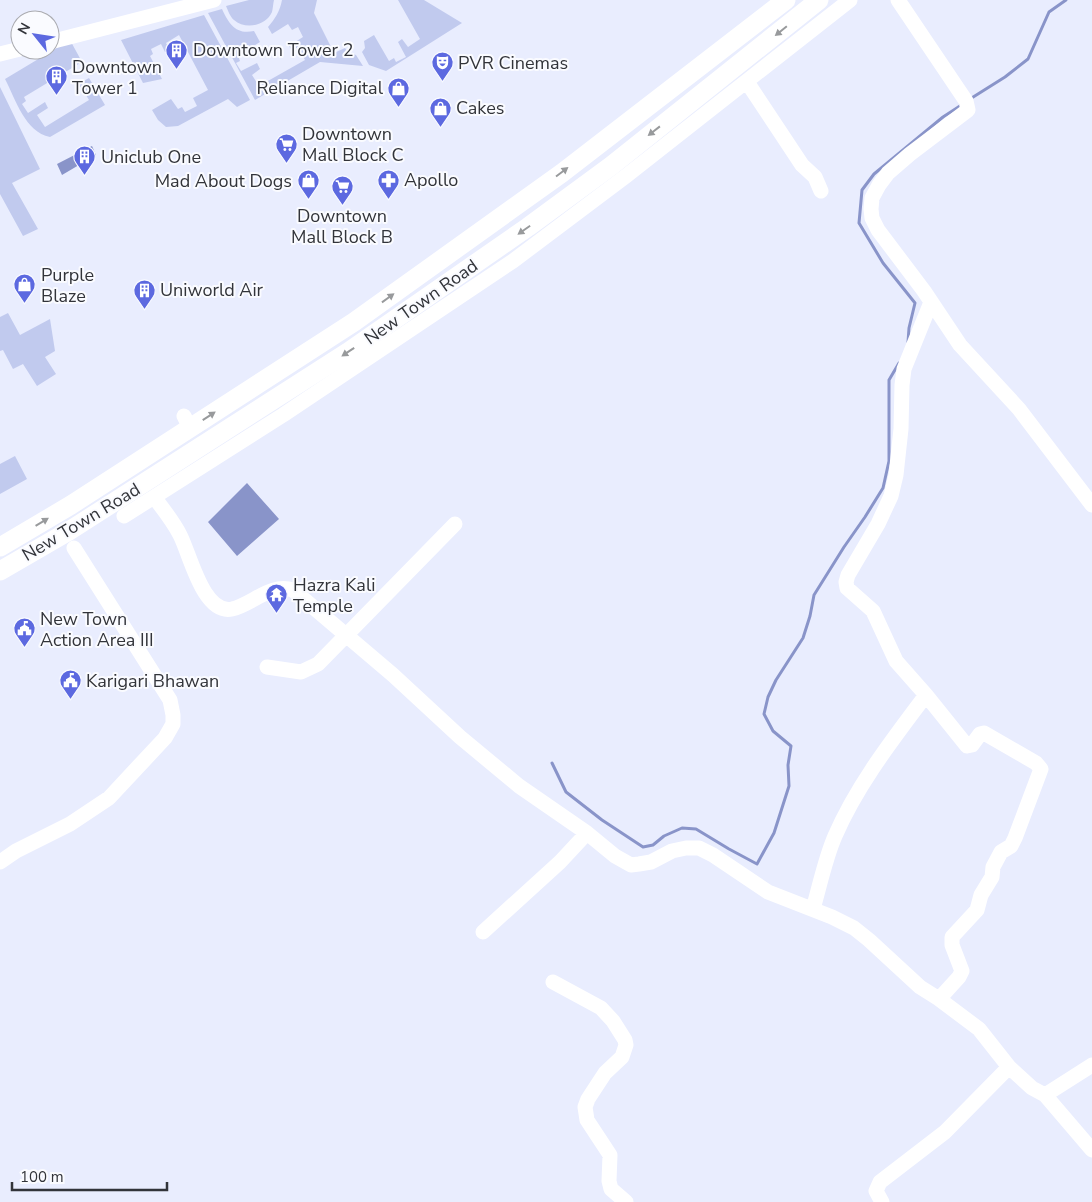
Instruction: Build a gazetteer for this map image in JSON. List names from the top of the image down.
{
  "streets": {
    "main road": ["New Town Road"]
  },
  "places": {
    "building": [
      "Downtown Tower 2",
      "Downtown Tower 1",
      "Uniclub One",
      "Uniworld Air"
    ],
    "theatre": ["PVR Cinemas"],
    "shop": [
      "Reliance Digital",
      "Cakes",
      "Mad About Dogs",
      "Purple Blaze"
    ],
    "supermarket": ["Downtown Mall Block C", "Downtown Mall Block B"],
    "pharmacy": ["Apollo"],
    "temple": ["Hazra Kali Temple"],
    "public building": ["New Town Action Area III", "Karigari Bhawan"]
  },
  "scale_bar": "100 m",
  "north": "top left"
}
